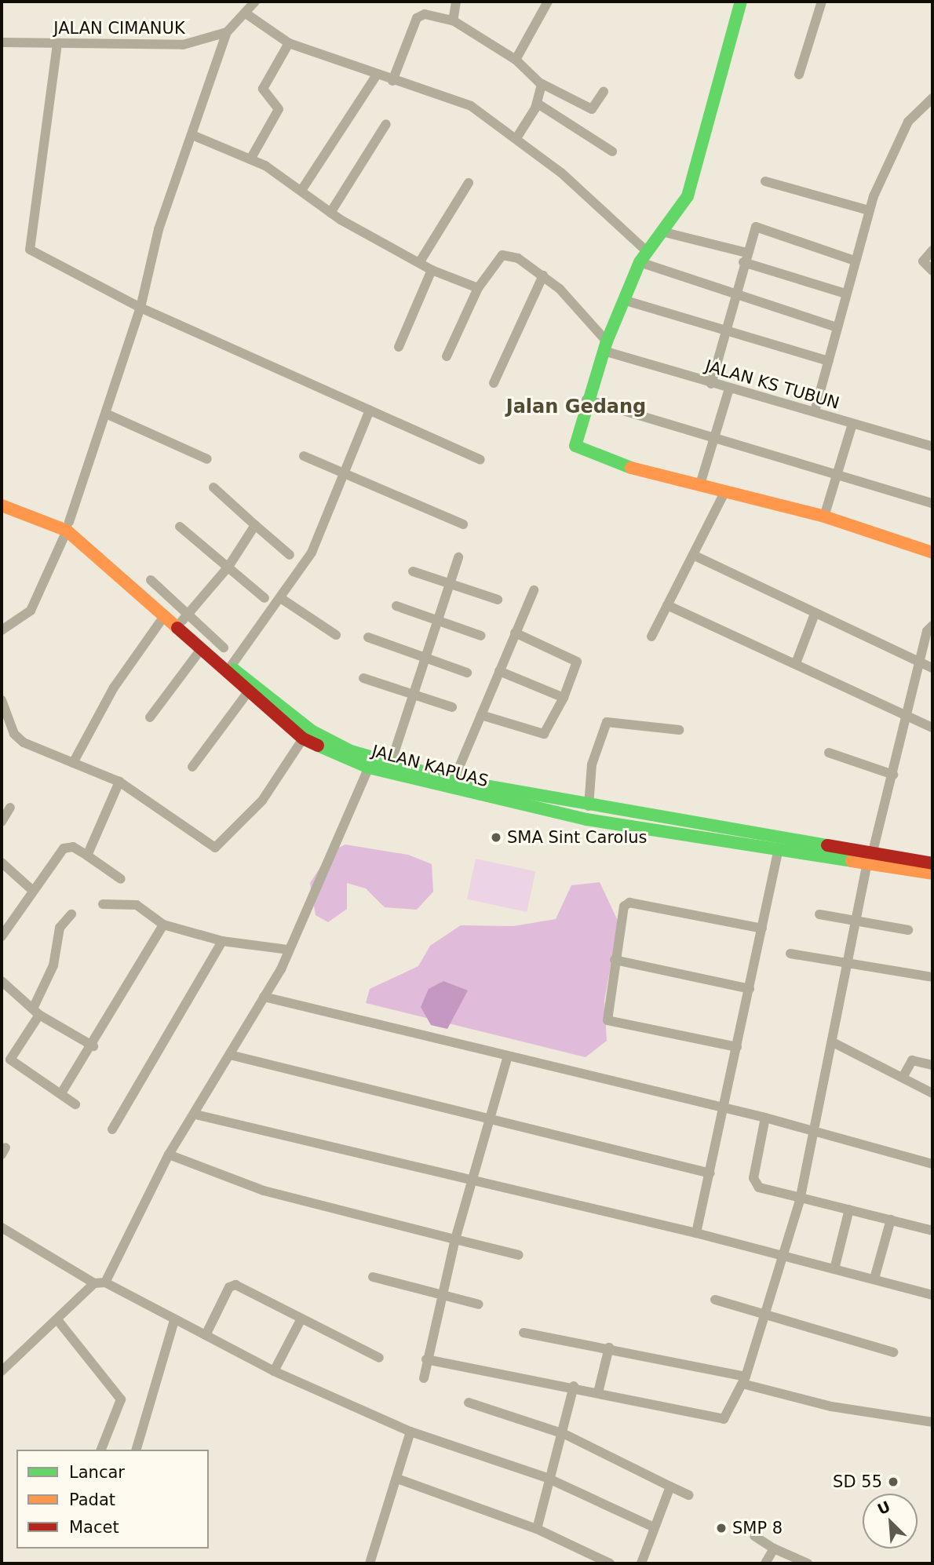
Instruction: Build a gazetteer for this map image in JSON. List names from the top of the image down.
{
  "streets": {
    "street": ["JALAN CIMANUK", "JALAN KS TUBUN", "JALAN KAPUAS"]
  },
  "districts": ["Jalan Gedang"],
  "places": ["SMA Sint Carolus", "SD 55", "SMP 8"],
  "legend": ["Lancar", "Padat", "Macet"],
  "north": "top left"
}
